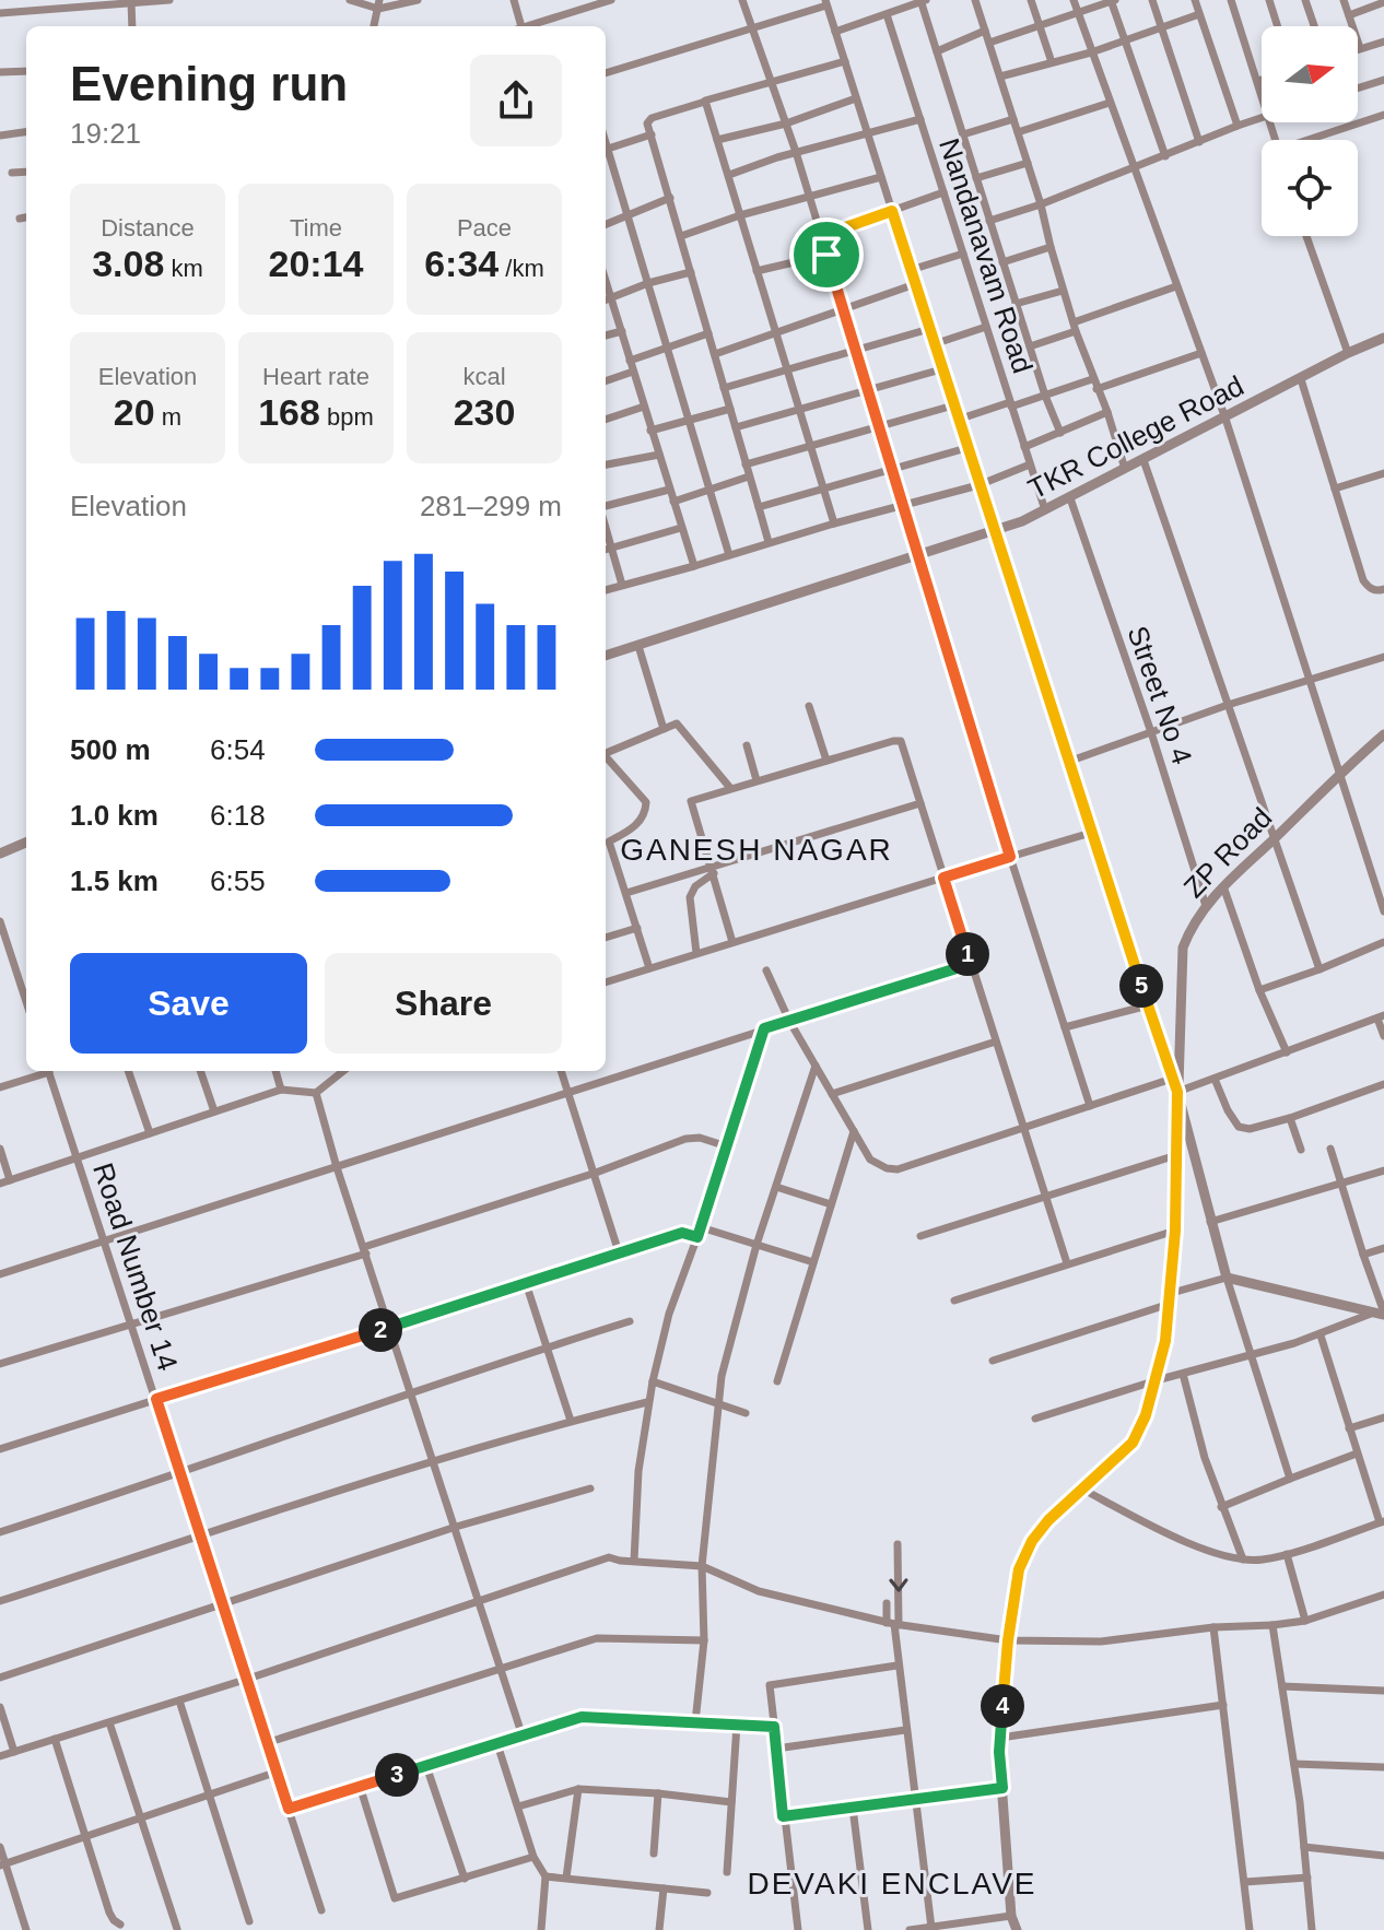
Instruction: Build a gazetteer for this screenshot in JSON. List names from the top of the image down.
{
  "streets": {
    "street": [
      "Nandanavam Road",
      "TKR College Road",
      "Street No 4",
      "ZP Road",
      "Road Number 14"
    ]
  },
  "crossings": [
    ["Nandanavam Road", "TKR College Road"],
    ["TKR College Road", "Street No 4"],
    ["Street No 4", "ZP Road"]
  ],
  "districts": ["GANESH NAGAR", "DEVAKI ENCLAVE"],
  "north": "right",
  "page": {
    "heading": ["Evening run", "19:21"],
    "stats": [
      ["Distance", "3.08 km"],
      ["Time", "20:14"],
      ["Pace", "6:34 /km"],
      ["Elevation", "20 m"],
      ["Heart rate", "168 bpm"],
      ["kcal", "230"]
    ],
    "chart": ["Elevation", "281–299 m"],
    "list": [
      {
        "name": "500 m",
        "note": "6:54"
      },
      {
        "name": "1.0 km",
        "note": "6:18"
      },
      {
        "name": "1.5 km",
        "note": "6:55"
      }
    ],
    "pins": [
      "1",
      "5",
      "2",
      "4",
      "3"
    ],
    "buttons": ["Save", "Share"]
  }
}
